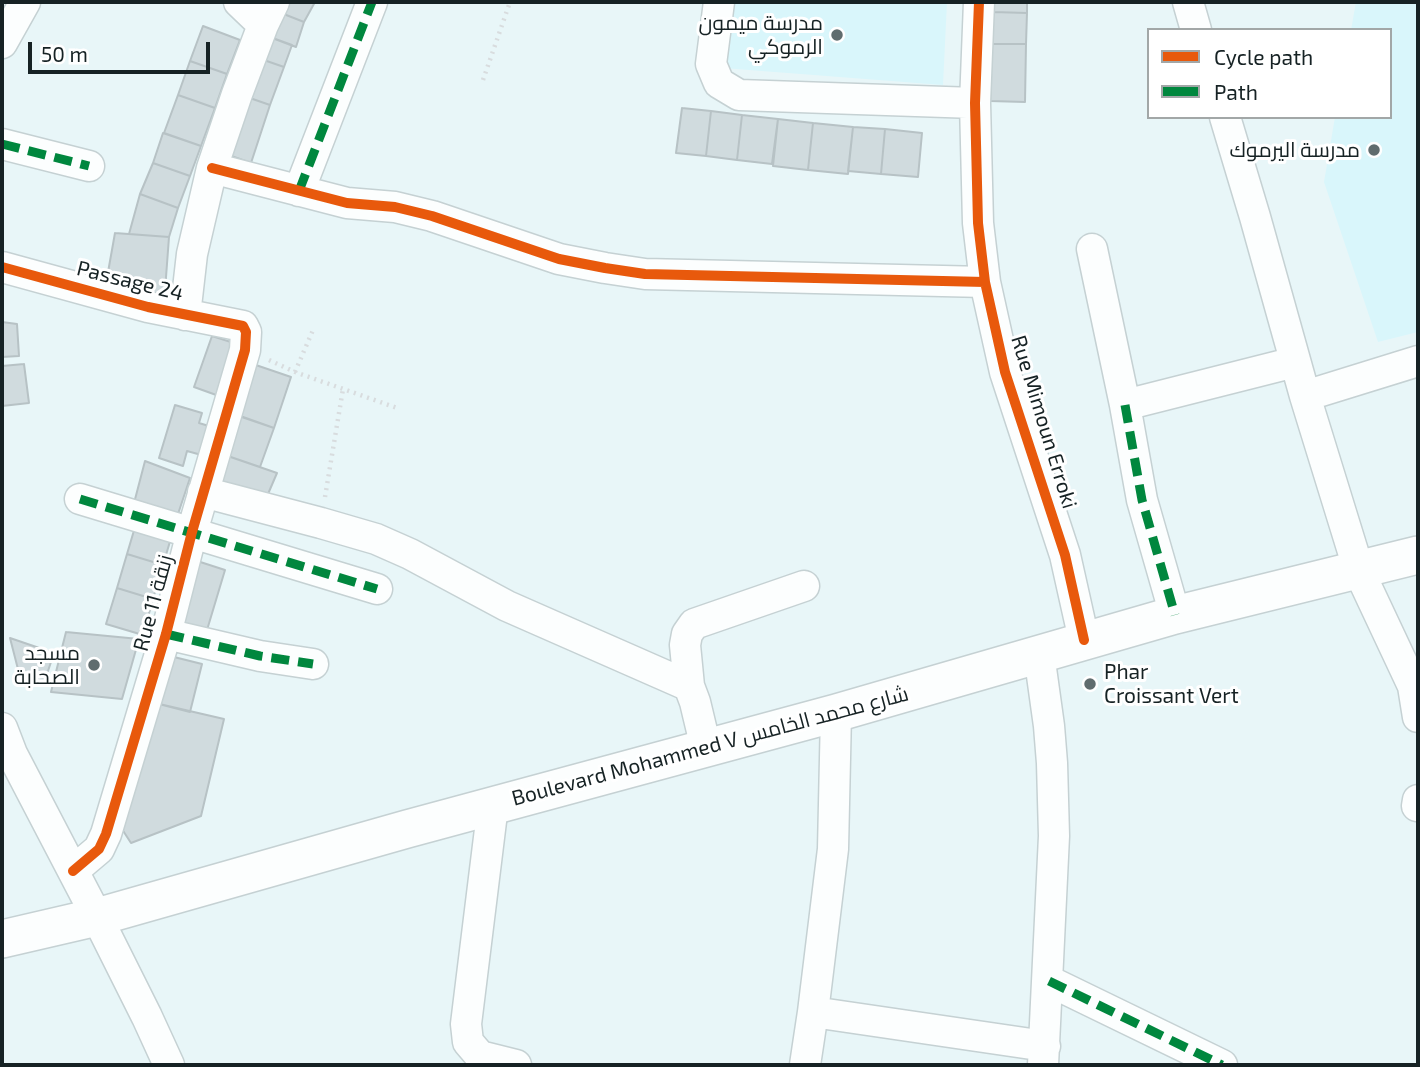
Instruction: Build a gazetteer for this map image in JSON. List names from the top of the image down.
{
  "streets": {
    "main road": ["Boulevard Mohammed V شارع محمد الخامس"],
    "street": ["Passage 24", "Rue Mimoun Erroki", "Rue 11 زنقة"]
  },
  "crossings": [
    ["Passage 24", "Rue 11 زنقة"],
    ["Rue Mimoun Erroki", "Boulevard Mohammed V شارع محمد الخامس"]
  ],
  "places": [
    "مدرسة ميمون الرموكي",
    "مدرسة اليرموك",
    "مسجد الصحابة",
    "Phar Croissant Vert"
  ],
  "legend": ["Cycle path", "Path"],
  "scale_bar": "50 m"
}
